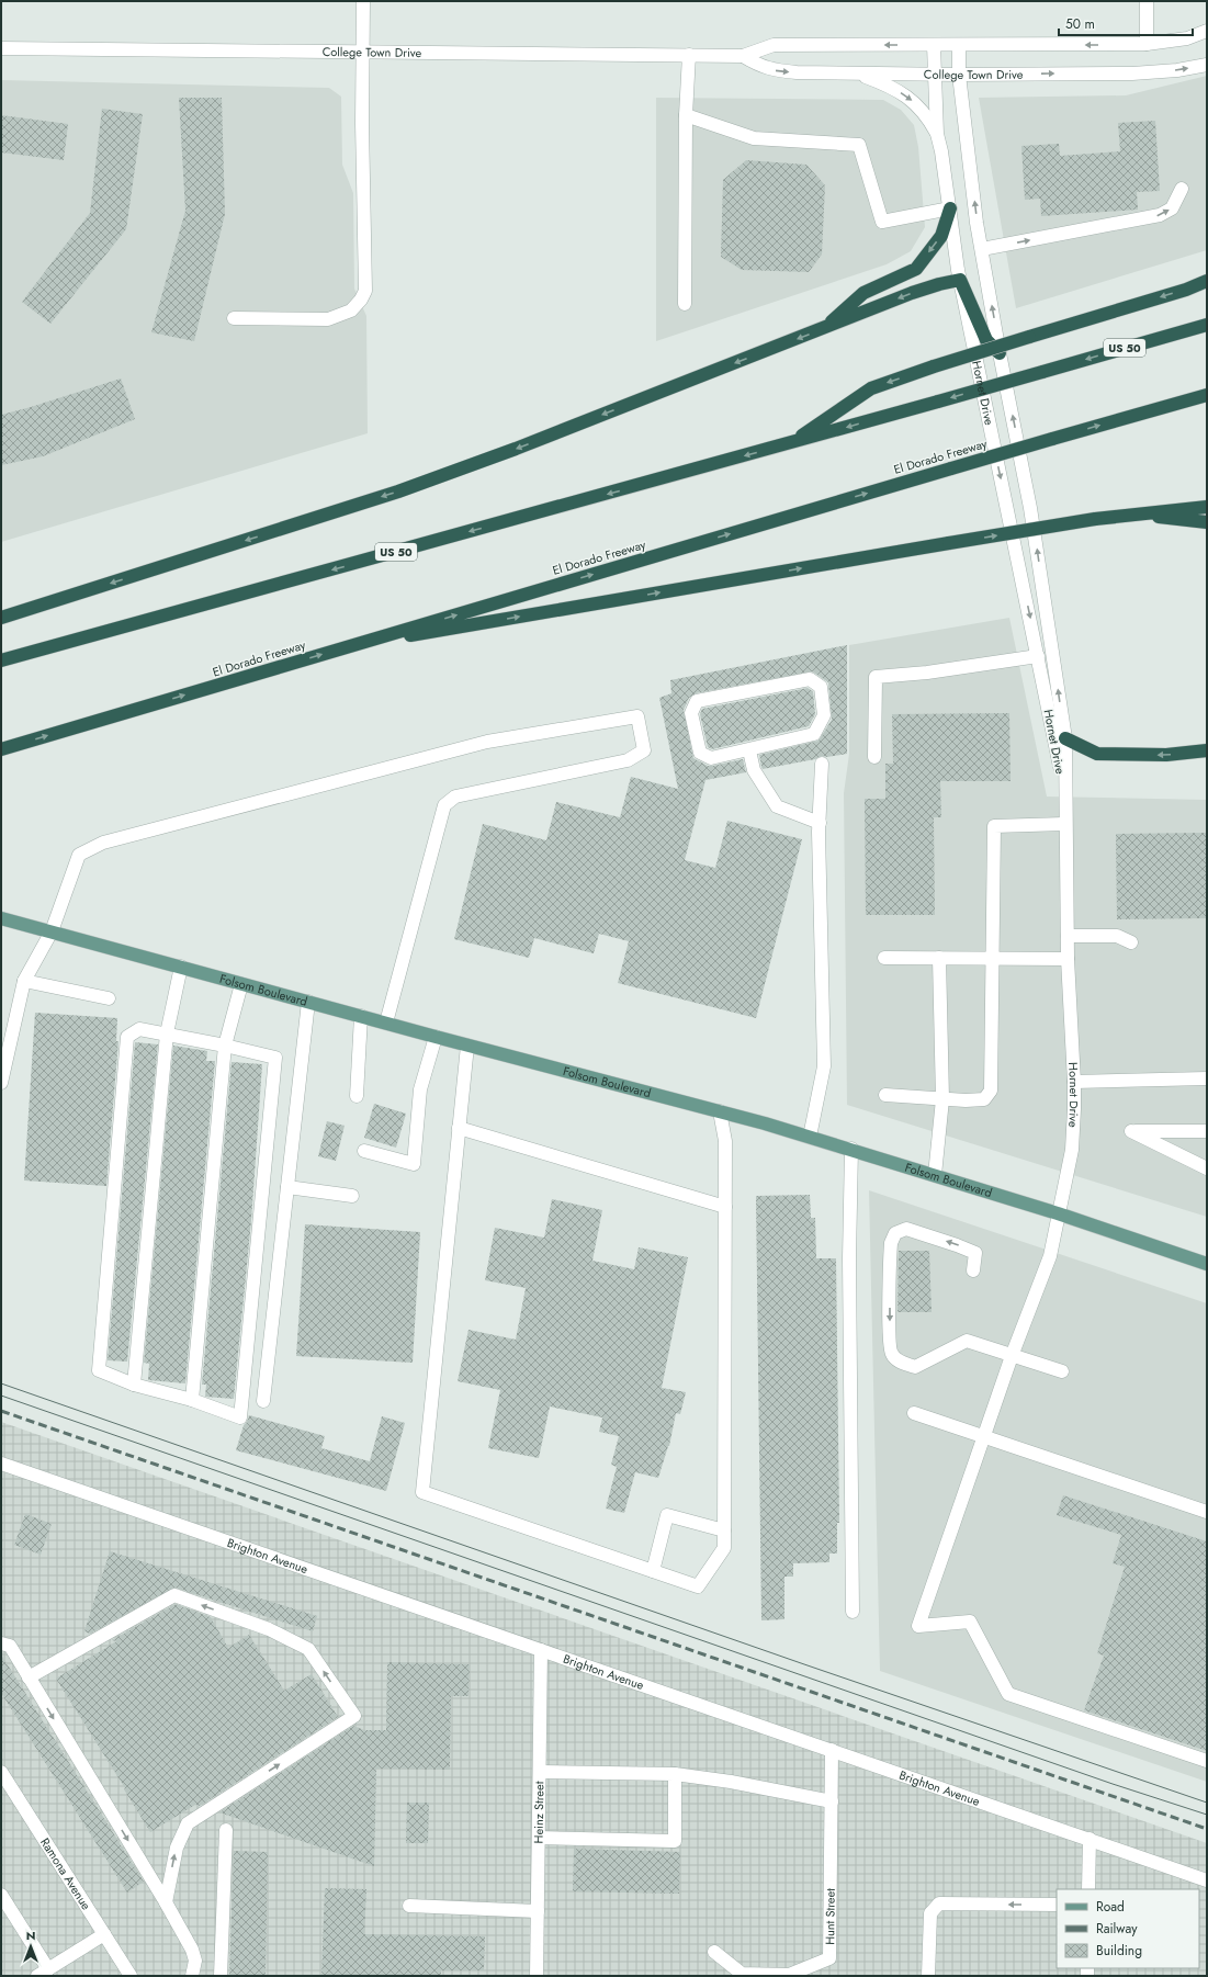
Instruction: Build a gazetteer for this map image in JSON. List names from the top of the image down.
{
  "streets": {
    "highway": ["US 50", "El Dorado Freeway"],
    "main road": ["Folsom Boulevard"],
    "street": [
      "College Town Drive",
      "Hornet Drive",
      "Brighton Avenue",
      "Heinz Street",
      "Ramona Avenue",
      "Hunt Street"
    ]
  },
  "crossings": [
    ["College Town Drive", "Hornet Drive"],
    ["Hornet Drive", "Folsom Boulevard"],
    ["Brighton Avenue", "Heinz Street"],
    ["Brighton Avenue", "Hunt Street"]
  ],
  "legend": ["Road", "Railway", "Building"],
  "scale_bar": "50 m",
  "north": "top"
}
